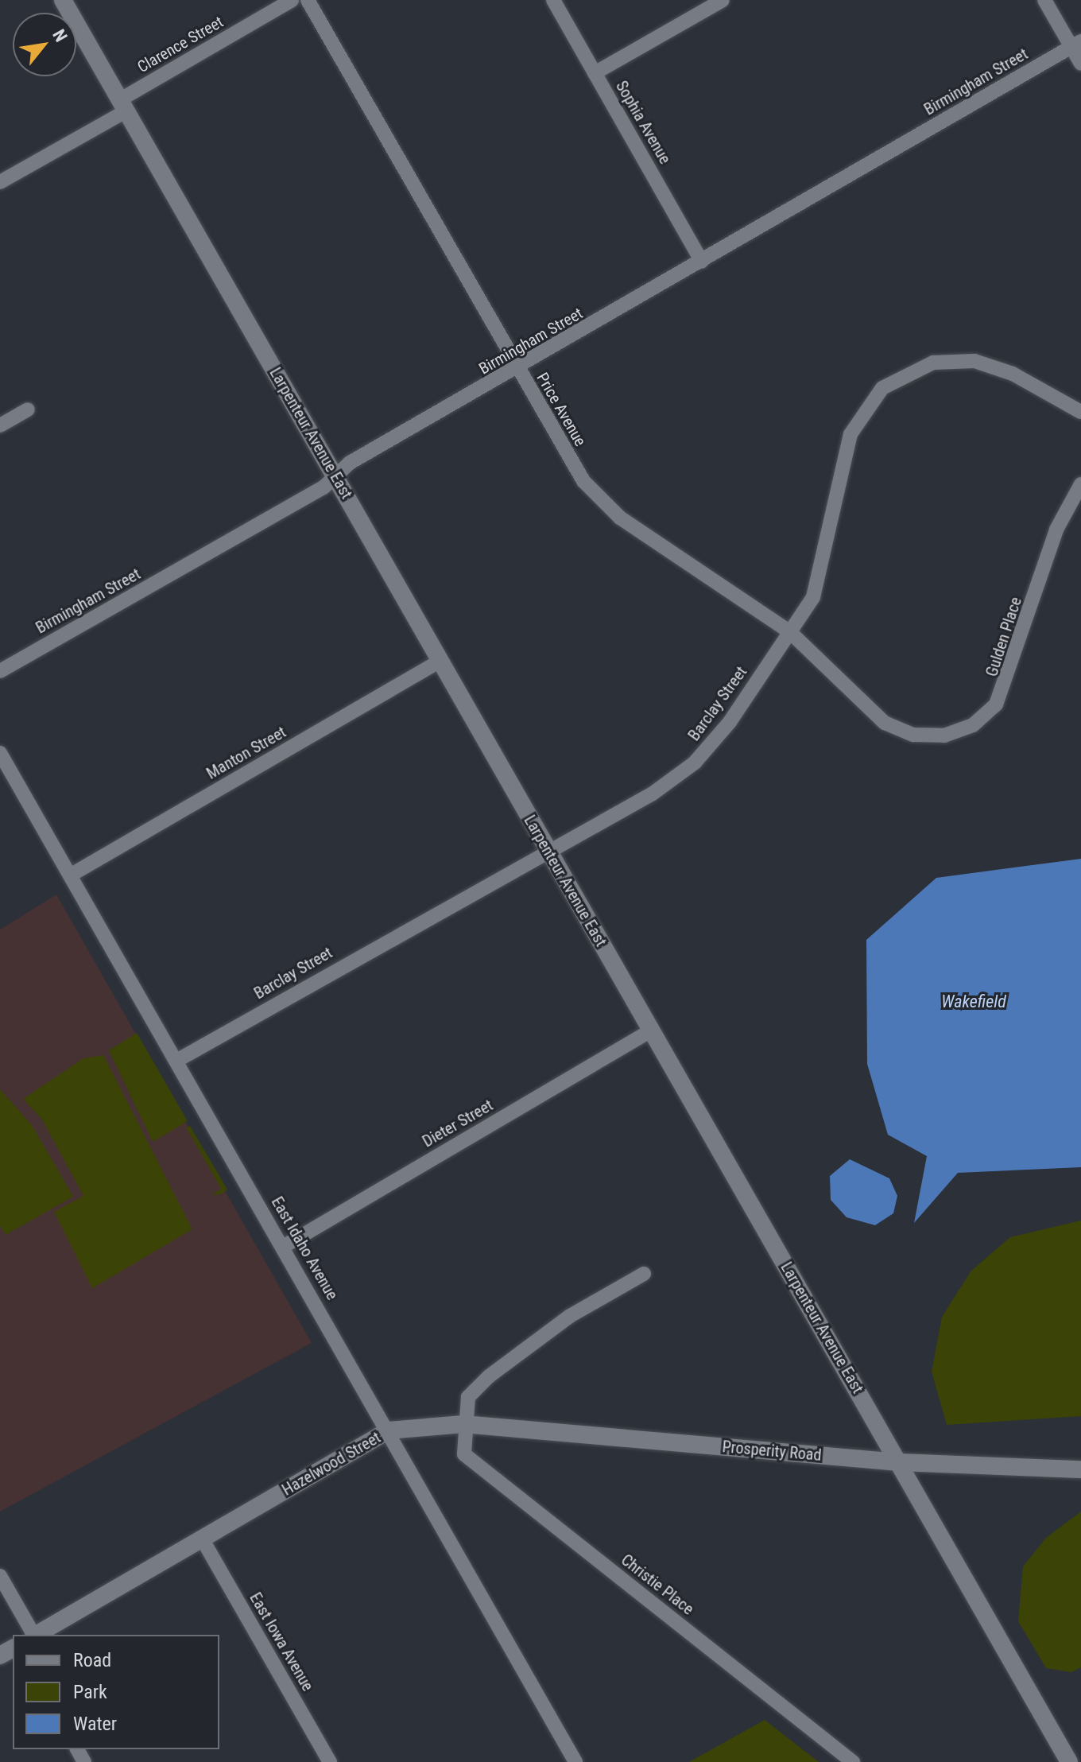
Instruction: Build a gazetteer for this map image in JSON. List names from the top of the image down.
{
  "streets": {
    "street": [
      "Clarence Street",
      "Birmingham Street",
      "Sophia Avenue",
      "Price Avenue",
      "Larpenteur Avenue East",
      "Gulden Place",
      "Barclay Street",
      "Manton Street",
      "Dieter Street",
      "East Idaho Avenue",
      "Prosperity Road",
      "Hazelwood Street",
      "Christie Place",
      "East Iowa Avenue"
    ]
  },
  "crossings": [
    ["Clarence Street", "Larpenteur Avenue East"],
    ["Birmingham Street", "Sophia Avenue"],
    ["Birmingham Street", "Price Avenue"],
    ["Birmingham Street", "Larpenteur Avenue East"],
    ["Price Avenue", "Gulden Place"],
    ["Price Avenue", "Barclay Street"],
    ["Larpenteur Avenue East", "Barclay Street"],
    ["Larpenteur Avenue East", "Manton Street"],
    ["Larpenteur Avenue East", "Dieter Street"],
    ["Larpenteur Avenue East", "Prosperity Road"],
    ["Gulden Place", "Barclay Street"],
    ["Barclay Street", "East Idaho Avenue"],
    ["Manton Street", "East Idaho Avenue"],
    ["Dieter Street", "East Idaho Avenue"],
    ["East Idaho Avenue", "Hazelwood Street"],
    ["Prosperity Road", "Hazelwood Street"],
    ["Prosperity Road", "Christie Place"],
    ["Hazelwood Street", "Christie Place"],
    ["Hazelwood Street", "East Iowa Avenue"]
  ],
  "water": ["Wakefield"],
  "legend": ["Road", "Park", "Water"],
  "north": "top right"
}
